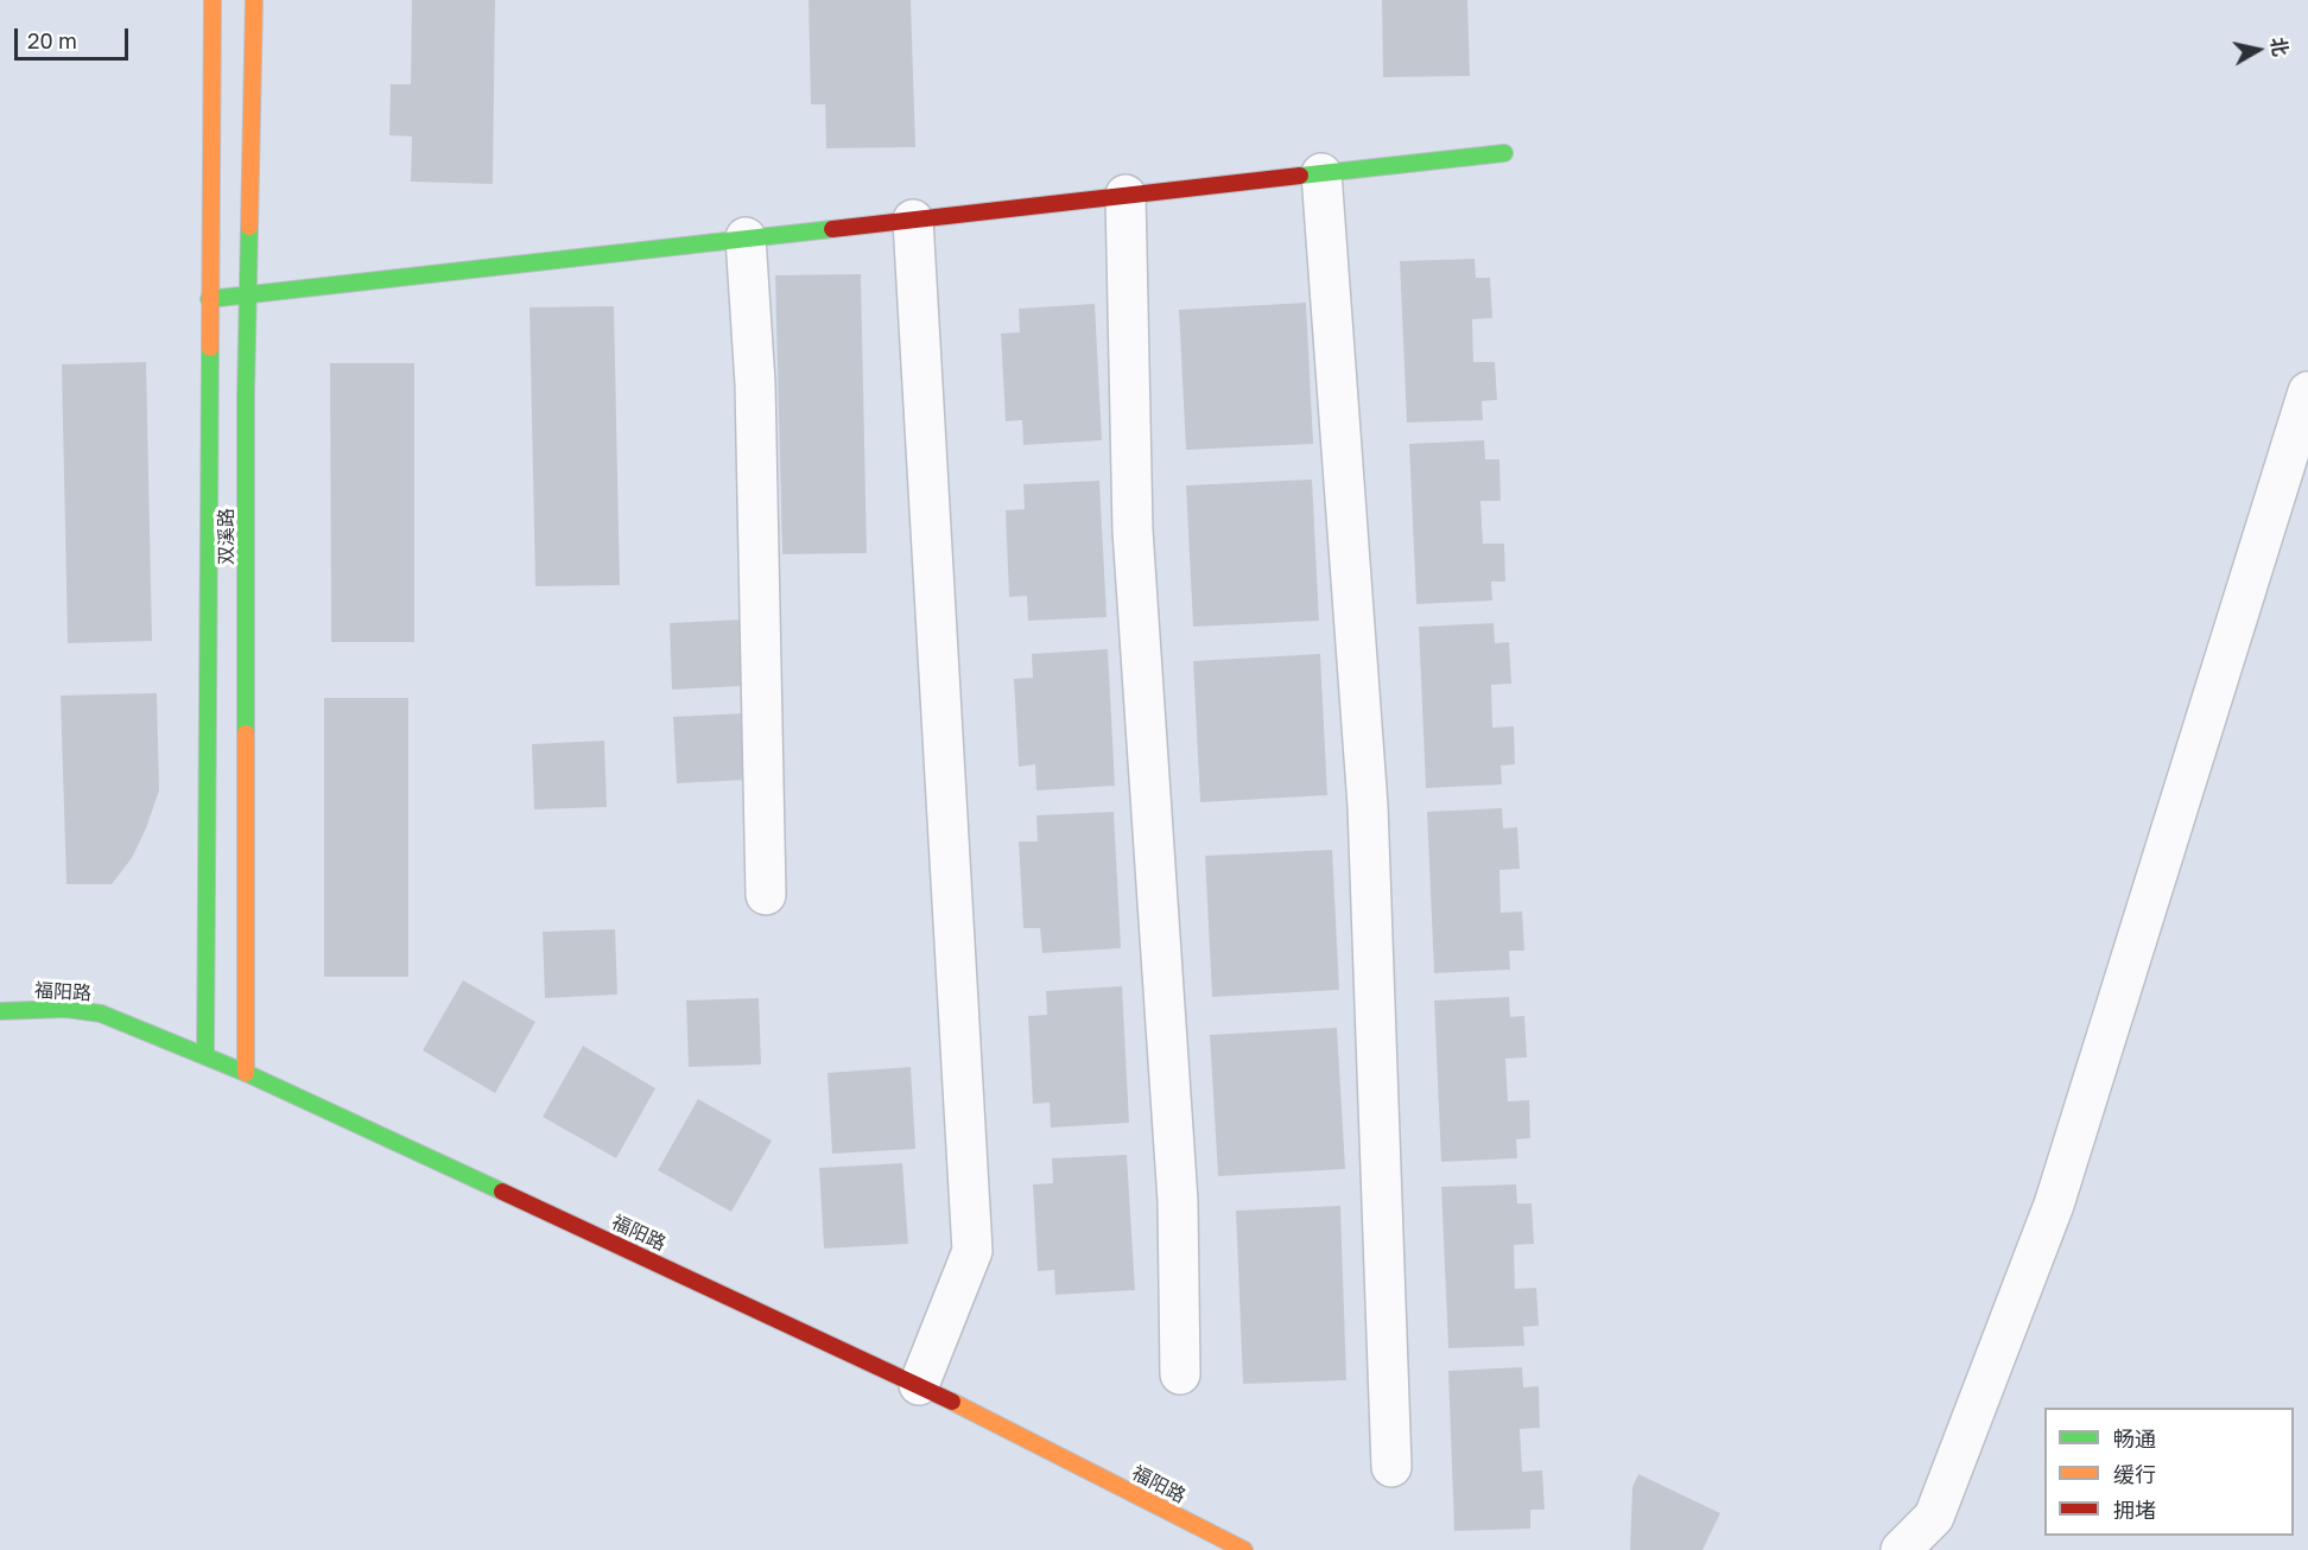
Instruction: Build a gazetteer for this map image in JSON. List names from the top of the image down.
{
  "streets": {
    "street": ["双溪路", "福阳路"]
  },
  "crossings": [
    ["双溪路", "福阳路"]
  ],
  "legend": ["畅通", "缓行", "拥堵"],
  "scale_bar": "20 m",
  "north": "right"
}
